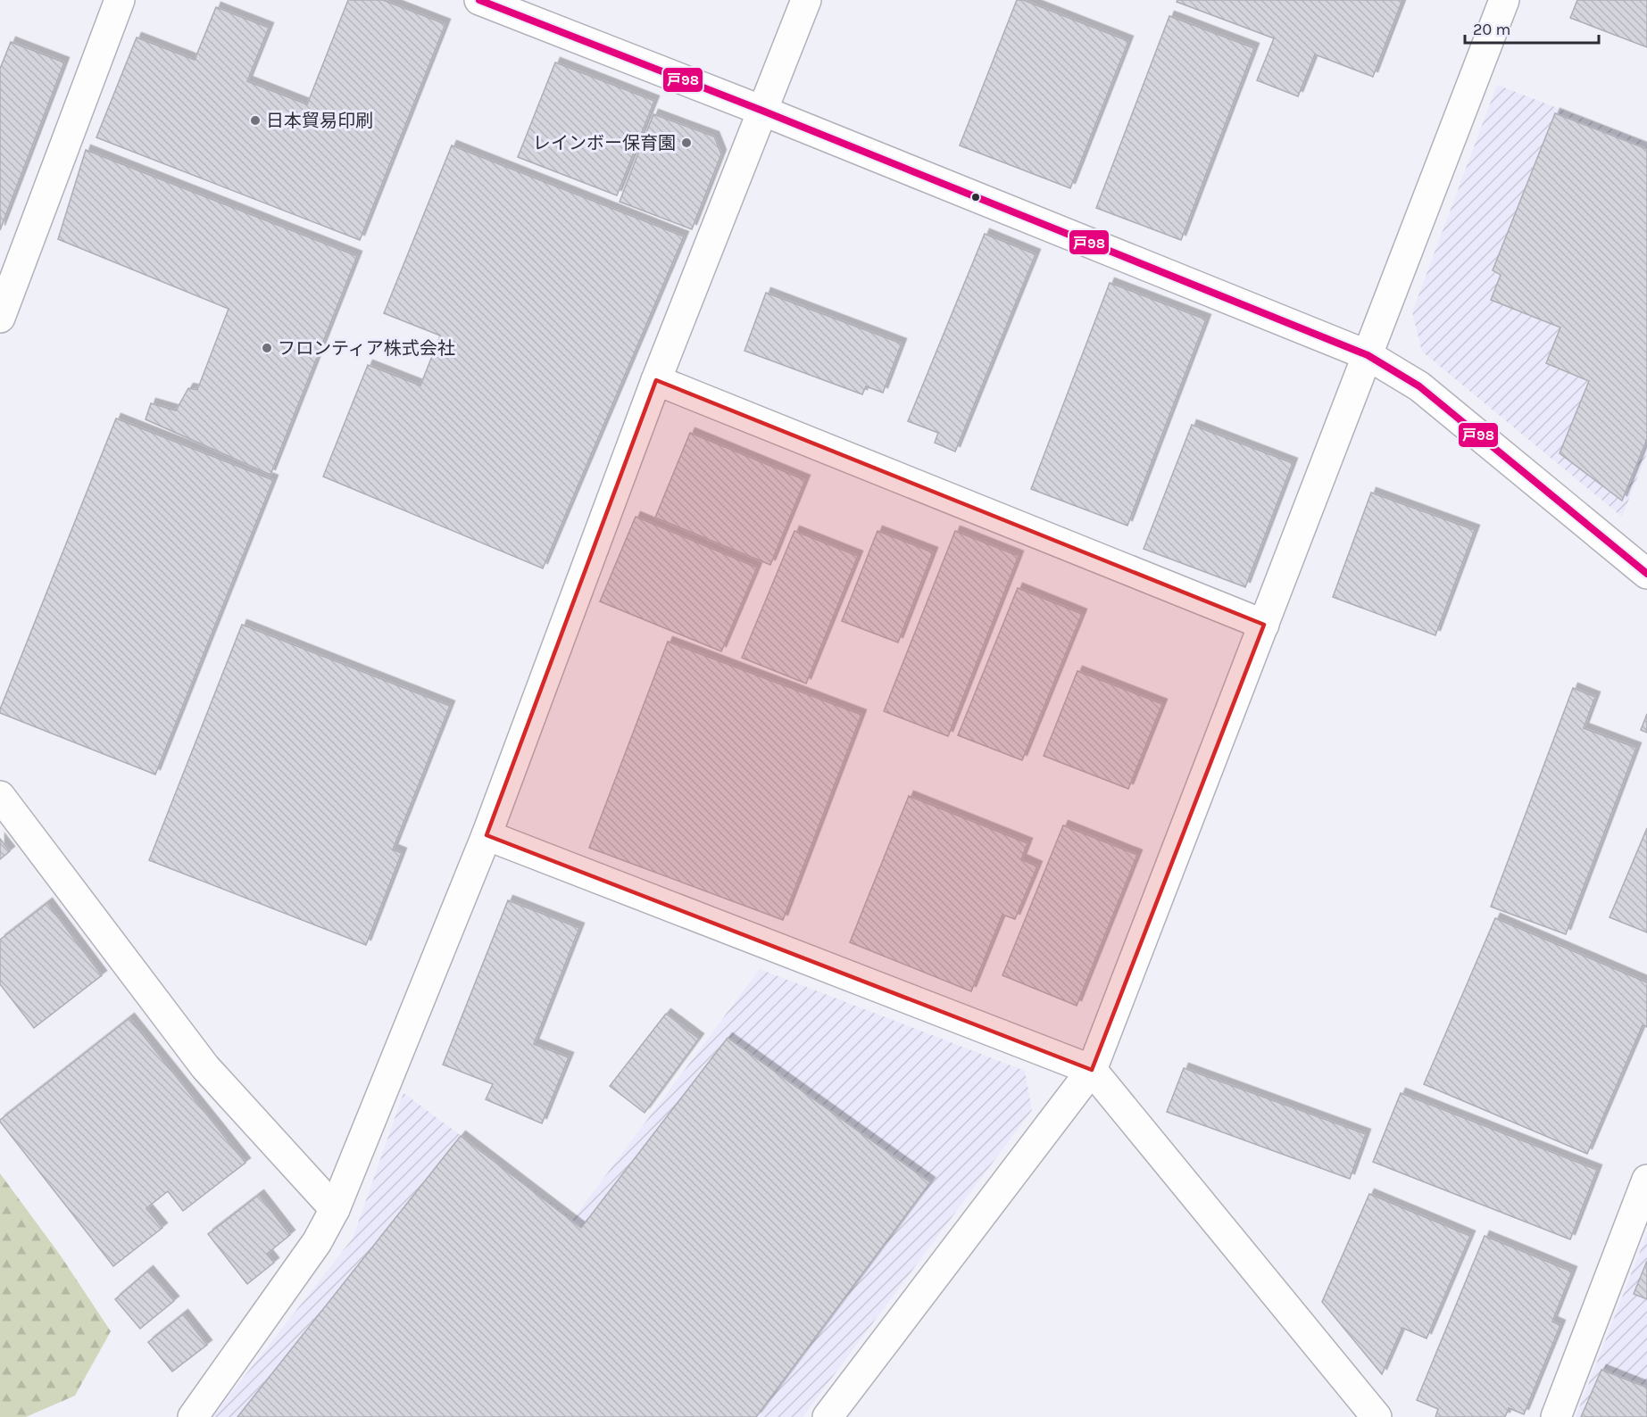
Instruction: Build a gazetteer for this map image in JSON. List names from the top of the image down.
{
  "places": ["日本貿易印刷", "レインボー保育園", "フロンティア株式会社"],
  "lines": ["transit line 戸98"],
  "scale_bar": "20 m"
}
